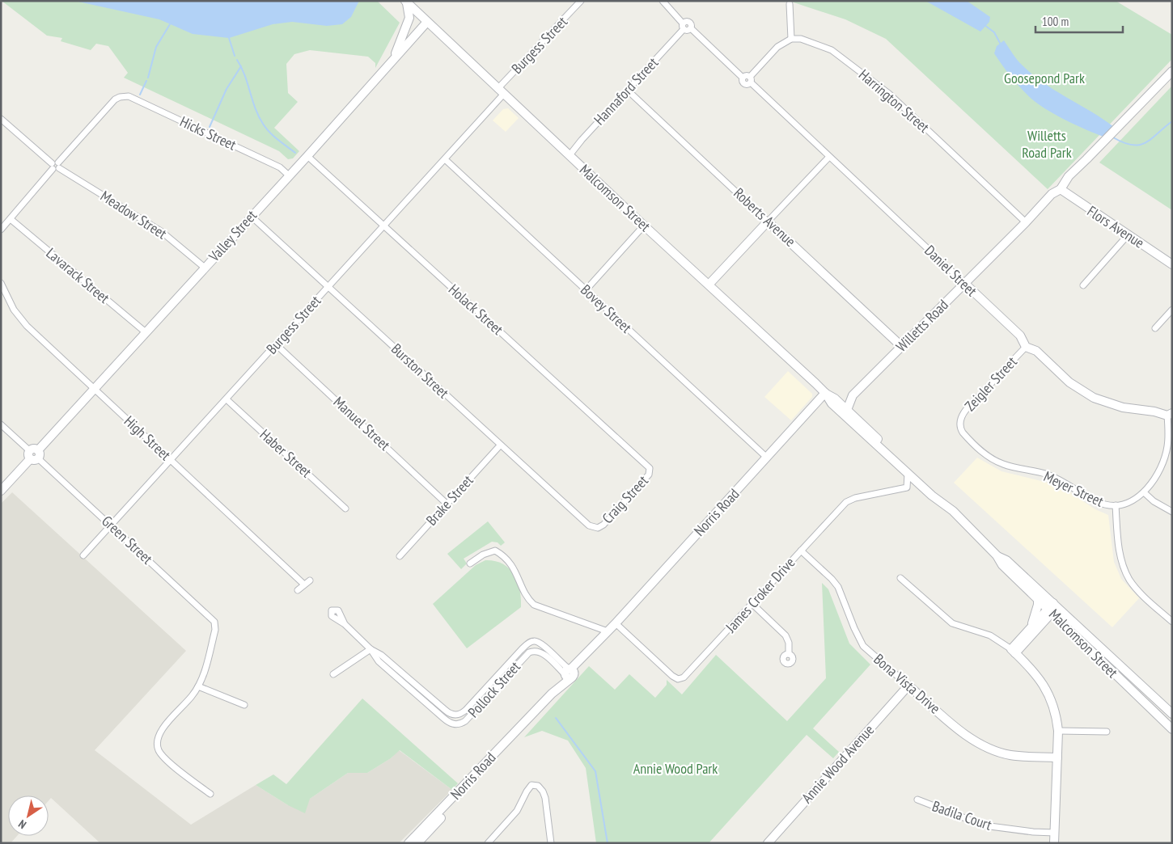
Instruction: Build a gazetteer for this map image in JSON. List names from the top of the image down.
{
  "streets": {
    "street": [
      "Burgess Street",
      "Hannaford Street",
      "Harrington Street",
      "Hicks Street",
      "Malcomson Street",
      "Meadow Street",
      "Roberts Avenue",
      "Flors Avenue",
      "Valley Street",
      "Daniel Street",
      "Lavarack Street",
      "Bovey Street",
      "Holack Street",
      "Willetts Road",
      "Burston Street",
      "Zeigler Street",
      "Manuel Street",
      "High Street",
      "Haber Street",
      "Meyer Street",
      "Craig Street",
      "Brake Street",
      "Norris Road",
      "Green Street",
      "James Croker Drive",
      "Bona Vista Drive",
      "Pollock Street",
      "Annie Wood Avenue",
      "Badila Court"
    ]
  },
  "crossings": [
    ["Burgess Street", "Malcomson Street"],
    ["Burgess Street", "Bovey Street"],
    ["Burgess Street", "Holack Street"],
    ["Burgess Street", "Burston Street"],
    ["Burgess Street", "Manuel Street"],
    ["Burgess Street", "High Street"],
    ["Burgess Street", "Haber Street"],
    ["Burgess Street", "Green Street"],
    ["Hannaford Street", "Malcomson Street"],
    ["Hannaford Street", "Roberts Avenue"],
    ["Harrington Street", "Willetts Road"],
    ["Hicks Street", "Meadow Street"],
    ["Hicks Street", "Valley Street"],
    ["Malcomson Street", "Valley Street"],
    ["Malcomson Street", "Willetts Road"],
    ["Malcomson Street", "Norris Road"],
    ["Malcomson Street", "James Croker Drive"],
    ["Meadow Street", "Valley Street"],
    ["Roberts Avenue", "Willetts Road"],
    ["Flors Avenue", "Willetts Road"],
    ["Valley Street", "Lavarack Street"],
    ["Valley Street", "Holack Street"],
    ["Valley Street", "Burston Street"],
    ["Valley Street", "High Street"],
    ["Valley Street", "Green Street"],
    ["Daniel Street", "Willetts Road"],
    ["Daniel Street", "Zeigler Street"],
    ["Daniel Street", "Meyer Street"],
    ["Bovey Street", "Norris Road"],
    ["Holack Street", "Craig Street"],
    ["Burston Street", "Craig Street"],
    ["Burston Street", "Brake Street"],
    ["Zeigler Street", "Meyer Street"],
    ["Manuel Street", "Brake Street"],
    ["Norris Road", "James Croker Drive"],
    ["Norris Road", "Pollock Street"],
    ["James Croker Drive", "Bona Vista Drive"],
    ["Bona Vista Drive", "Annie Wood Avenue"]
  ],
  "parks": ["Goosepond Park", "Willetts Road Park", "Annie Wood Park"],
  "scale_bar": "100 m",
  "north": "bottom left"
}
